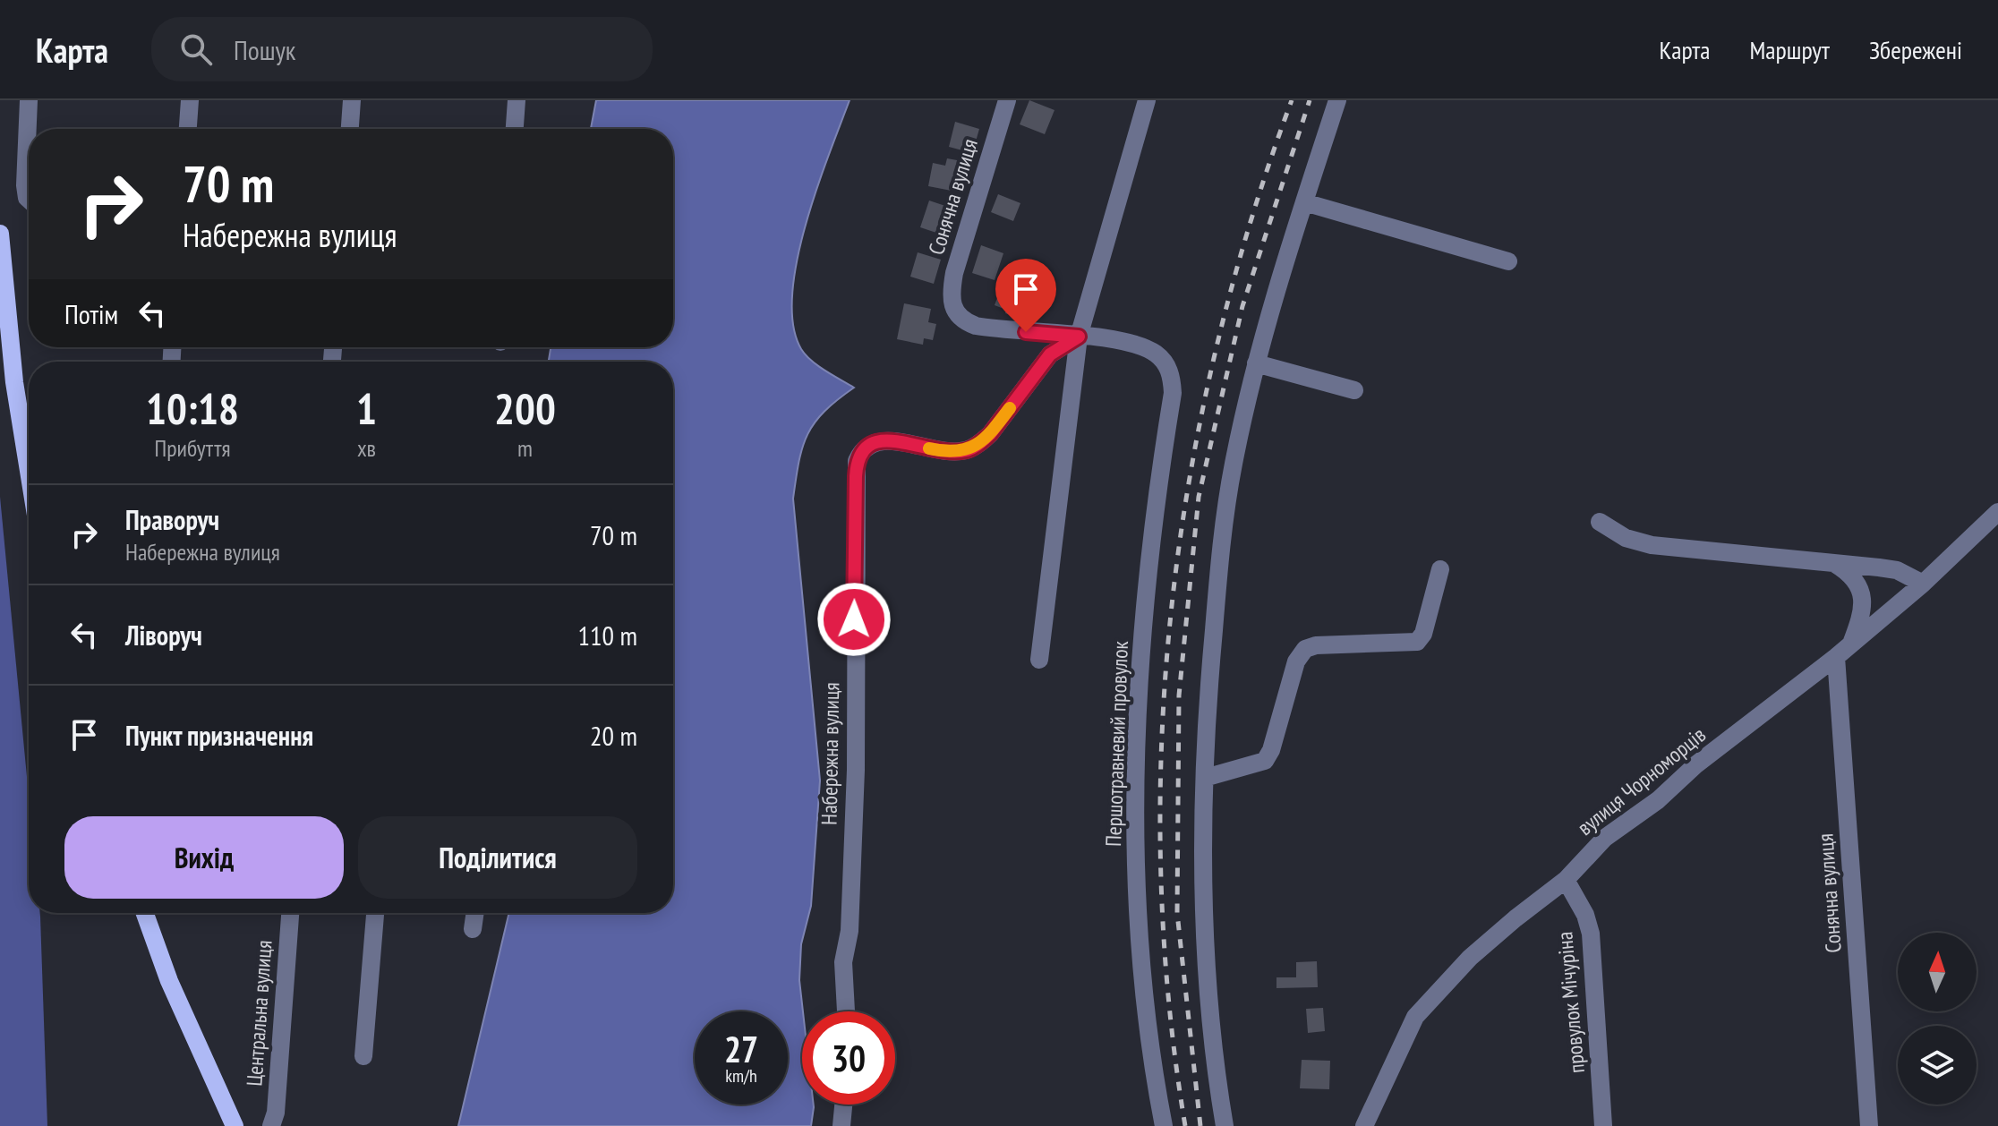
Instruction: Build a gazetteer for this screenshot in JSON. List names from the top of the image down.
{
  "streets": {
    "street": [
      "Сонячна вулиця",
      "Першотравневий провулок",
      "Набережна вулиця",
      "вулиця Чорноморців",
      "провулок Мічуріна",
      "Центральна вулиця"
    ]
  },
  "crossings": [
    ["Сонячна вулиця", "Першотравневий провулок"],
    ["Сонячна вулиця", "Набережна вулиця"],
    ["Сонячна вулиця", "вулиця Чорноморців"],
    ["Першотравневий провулок", "Набережна вулиця"],
    ["вулиця Чорноморців", "провулок Мічуріна"]
  ],
  "north": "top",
  "page": {
    "header": "Карта",
    "search": "Пошук",
    "nav": ["Карта", "Маршрут", "Збережені"],
    "turn": ["70 m", "Набережна вулиця"],
    "then": "Потім",
    "eta": [
      "10:18",
      "Прибуття",
      "1",
      "хв",
      "200",
      "m"
    ],
    "list": [
      {
        "name": "Праворуч",
        "note": "Набережна вулиця",
        "value": "70 m"
      },
      {
        "name": "Ліворуч",
        "value": "110 m"
      },
      {
        "name": "Пункт призначення",
        "value": "20 m"
      }
    ],
    "buttons": ["Вихід", "Поділитися"],
    "speed": "27 km/h",
    "limit": "30"
  }
}
